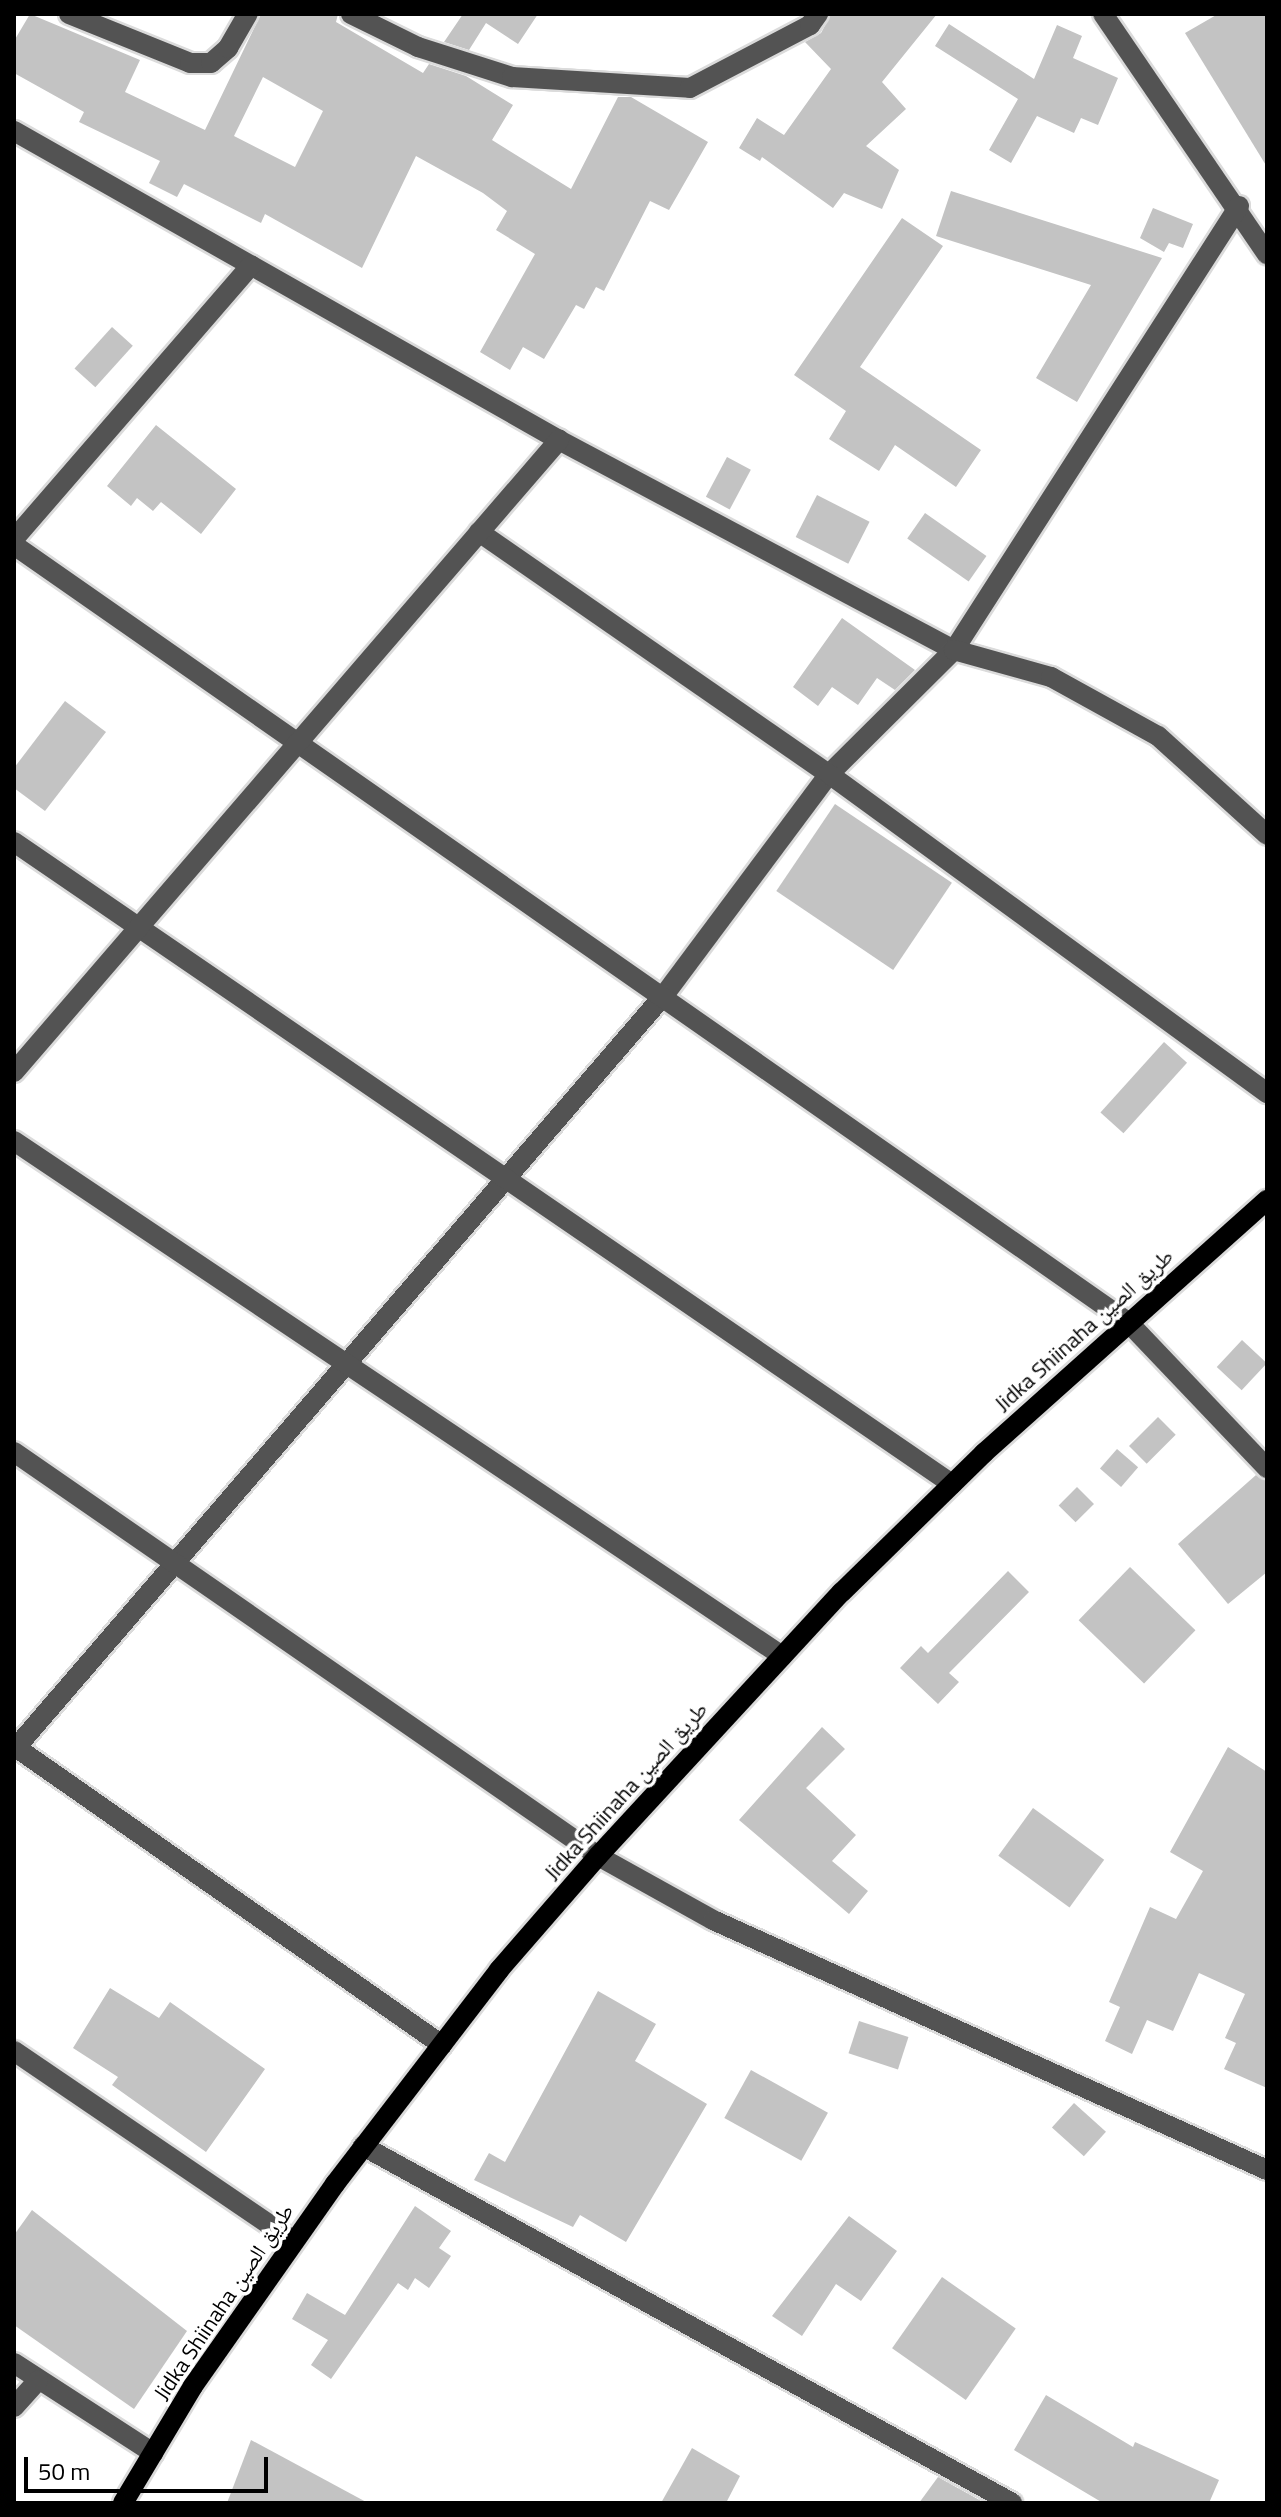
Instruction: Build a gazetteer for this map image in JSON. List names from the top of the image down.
{
  "streets": {
    "main road": ["Jidka Shiinaha طريق الصين"]
  },
  "scale_bar": "50 m"
}
